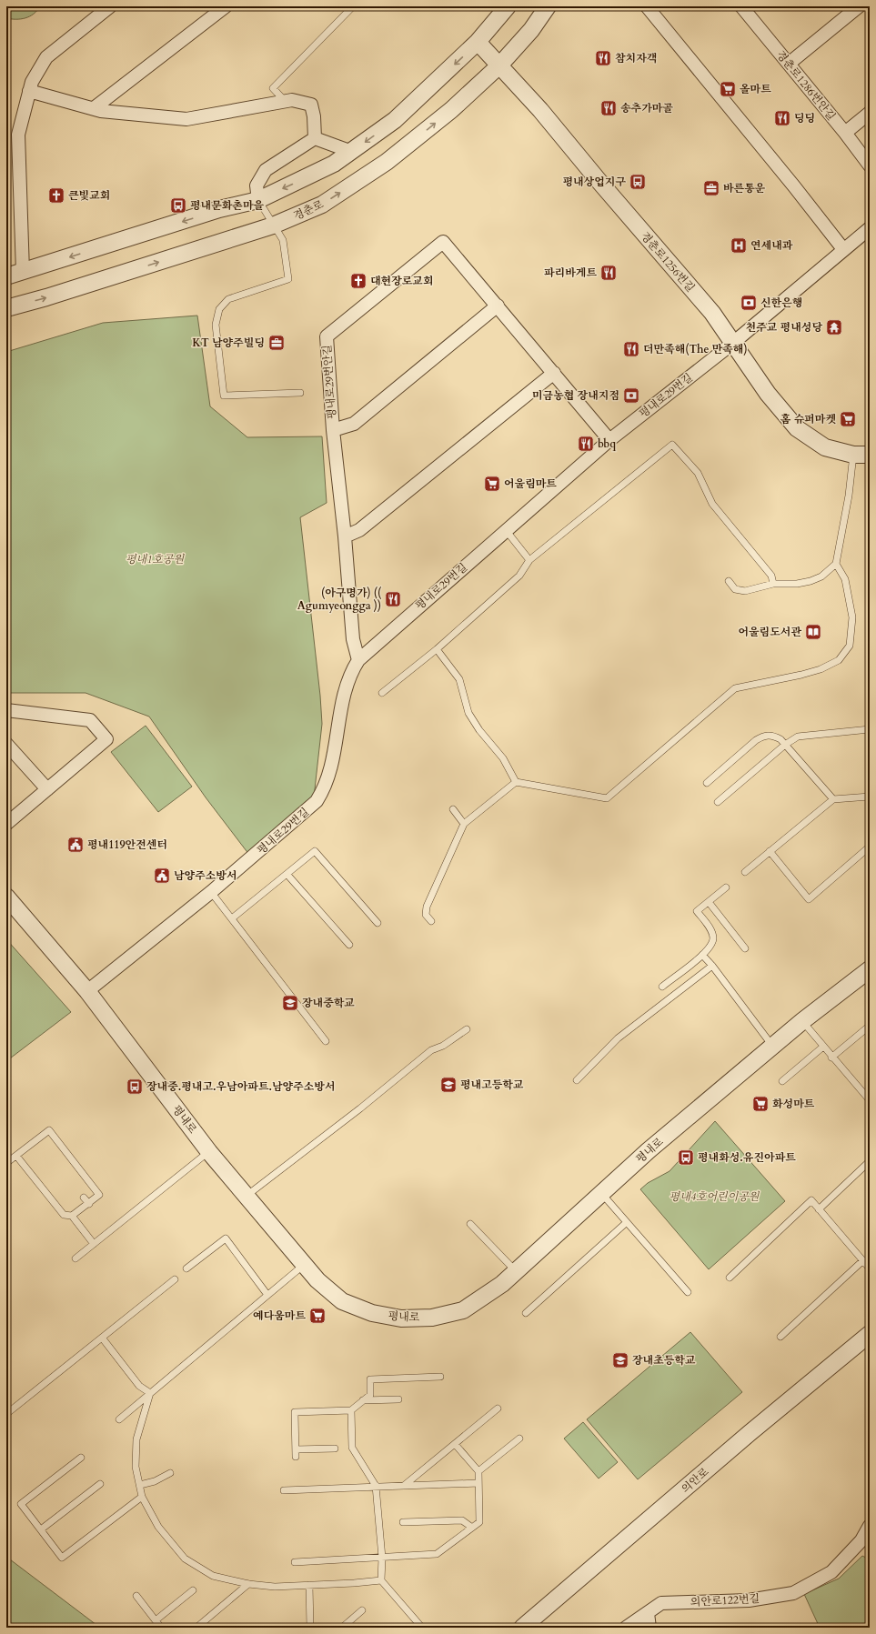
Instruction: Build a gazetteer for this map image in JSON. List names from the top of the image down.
{
  "streets": {
    "street": [
      "경춘로1286번안길",
      "경춘로",
      "경춘로1256번길",
      "평내로29번안길",
      "평내로29번길",
      "평내로",
      "의안로",
      "의안로122번길"
    ]
  },
  "crossings": [
    ["경춘로", "경춘로1256번길"],
    ["경춘로1256번길", "평내로29번길"],
    ["평내로29번안길", "평내로29번길"],
    ["평내로29번길", "평내로"]
  ],
  "parks": ["평내1호공원", "평내4호어린이공원"],
  "places": {
    "restaurant": [
      "참치자객",
      "송추가마골",
      "딩딩",
      "파리바게트",
      "더만족해(The 만족해)",
      "bbq",
      "(아구명가) (( Agumyeongga ))"
    ],
    "supermarket": [
      "올마트",
      "홈 슈퍼마켓",
      "어울림마트",
      "화성마트",
      "예다움마트"
    ],
    "bus stop": [
      "평내상업지구",
      "평내문화촌마을",
      "장내중.평내고.우남아파트.남양주소방서",
      "평내화성.유진아파트"
    ],
    "office": ["바른통운", "KT 남양주빌딩"],
    "church": ["큰빛교회", "대현장로교회"],
    "hospital": ["연세내과"],
    "bank": ["신한은행", "미금농협 장내지점"],
    "temple": ["천주교 평내성당"],
    "library": ["어울림도서관"],
    "public building": ["평내119안전센터", "남양주소방서"],
    "school or university": ["장내중학교", "평내고등학교", "장내초등학교"]
  }
}
